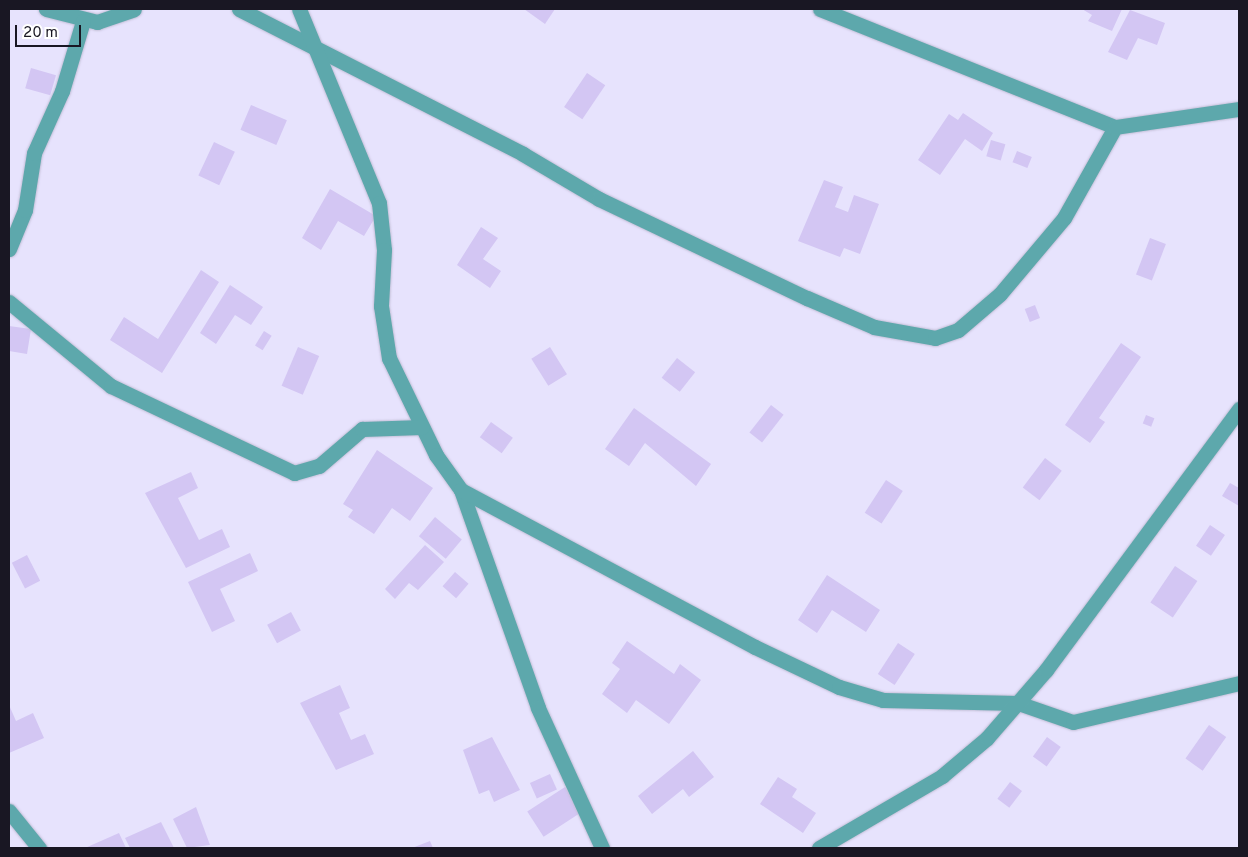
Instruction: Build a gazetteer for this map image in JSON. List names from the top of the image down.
{
  "scale_bar": "20 m"
}
